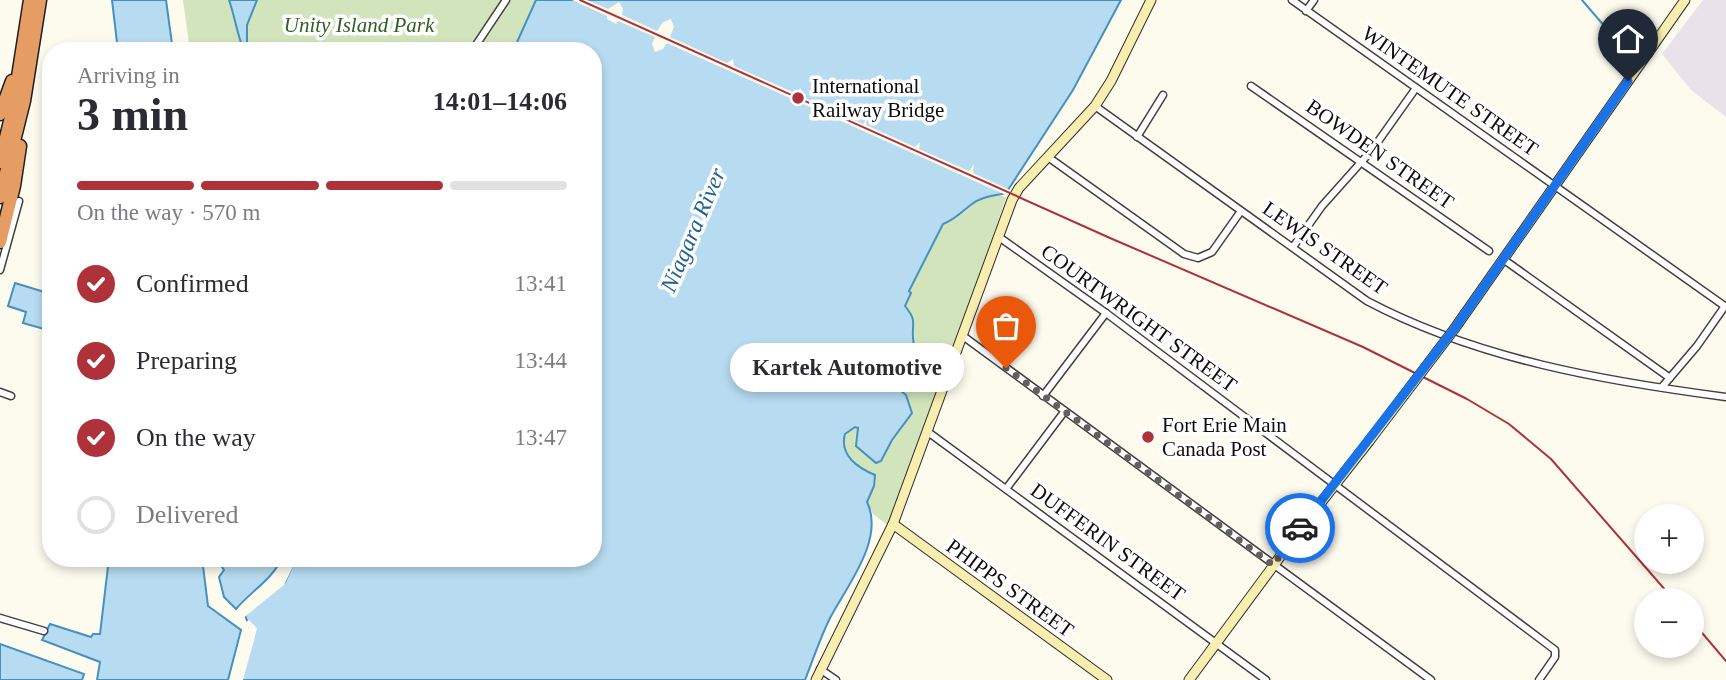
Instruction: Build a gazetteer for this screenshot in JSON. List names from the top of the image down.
{
  "streets": {
    "main road": ["PHIPPS STREET"],
    "street": [
      "WINTEMUTE STREET",
      "BOWDEN STREET",
      "LEWIS STREET",
      "COURTWRIGHT STREET",
      "DUFFERIN STREET"
    ]
  },
  "water": ["Niagara River"],
  "parks": ["Unity Island Park"],
  "places": ["International Railway Bridge", "Kartek Automotive", "Fort Erie Main Canada Post"],
  "page": {
    "heading": ["3 min", "Arriving in", "14:01–14:06"],
    "bar": "On the way · 570 m",
    "list": [
      ["Confirmed", "13:41"],
      ["Preparing", "13:44"],
      ["On the way", "13:47"],
      "Delivered"
    ],
    "bubble": "Kartek Automotive",
    "map_buttons": ["+", "−"]
  }
}
